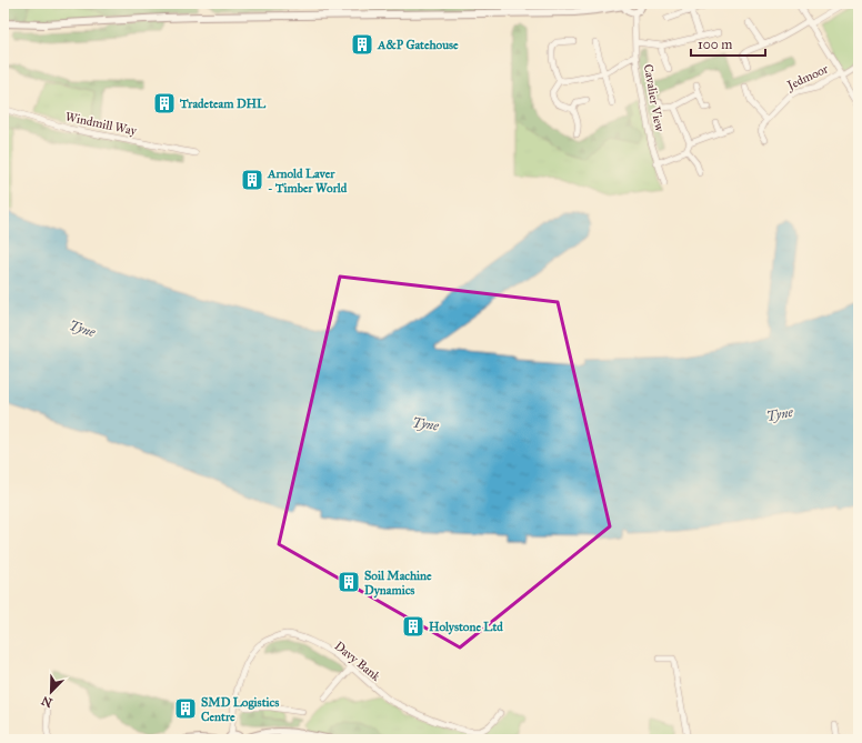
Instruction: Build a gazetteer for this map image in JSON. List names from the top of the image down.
{
  "streets": {
    "street": [
      "Jedmoor",
      "Cavalier View",
      "Windmill Way",
      "Davy Bank"
    ]
  },
  "water": ["Tyne"],
  "places": {
    "building": [
      "A&P Gatehouse",
      "Tradeteam DHL",
      "Arnold Laver - Timber World",
      "Soil Machine Dynamics",
      "Holystone Ltd",
      "SMD Logistics Centre"
    ]
  },
  "scale_bar": "100 m",
  "north": "bottom left"
}
